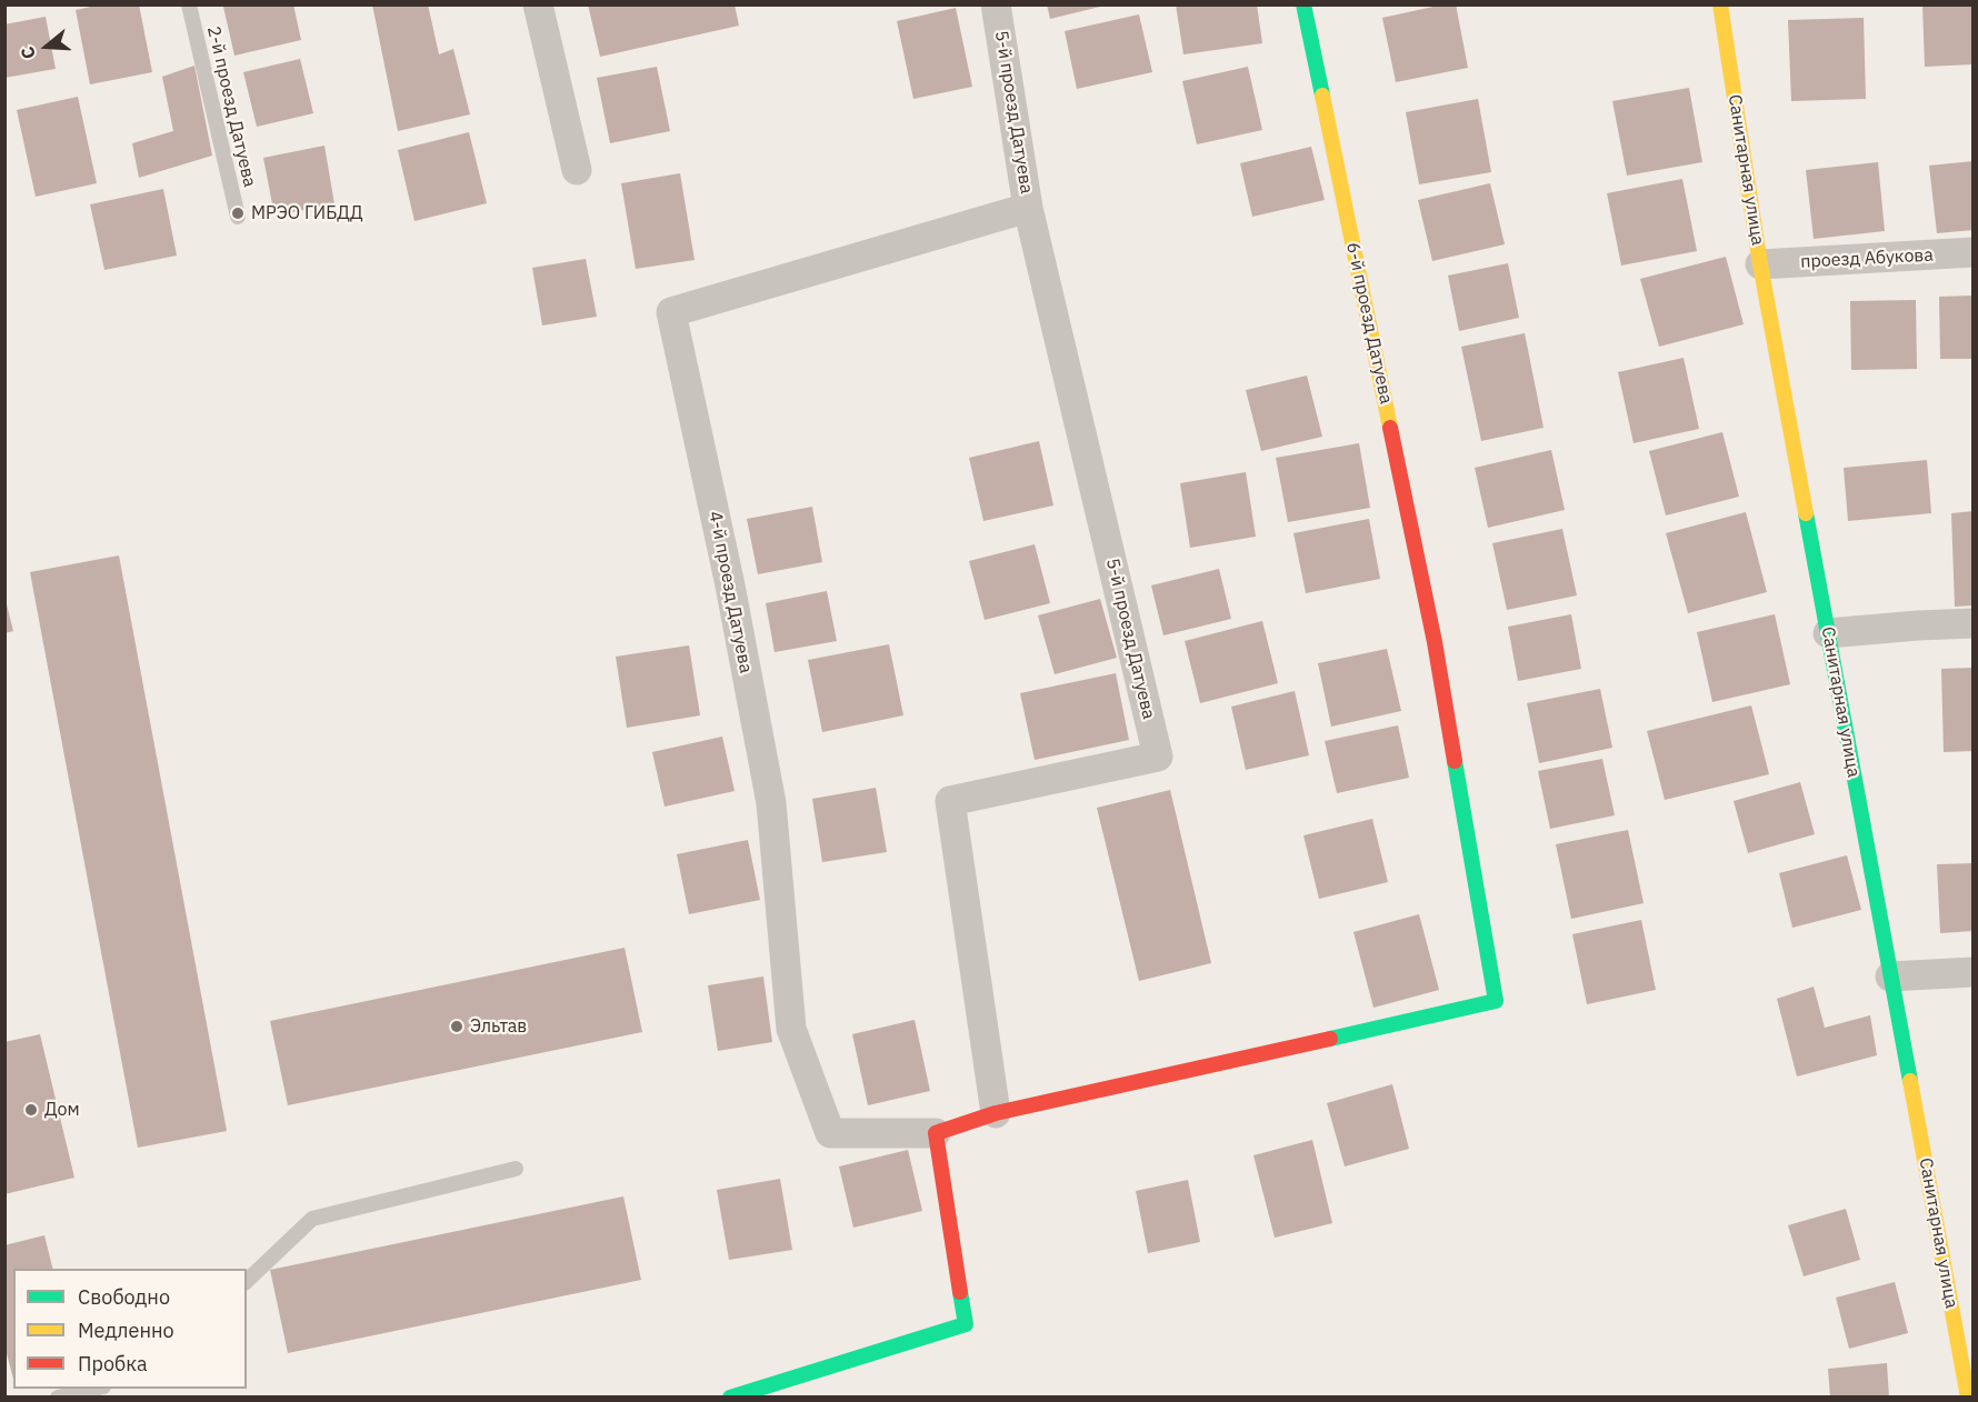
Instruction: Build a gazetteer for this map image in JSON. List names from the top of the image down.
{
  "streets": {
    "street": [
      "5-й проезд Датуева",
      "Санитарная улица",
      "проезд Абукова",
      "6-й проезд Датуева",
      "4-й проезд Датуева"
    ],
    "lane": ["2-й проезд Датуева"]
  },
  "crossings": [
    ["5-й проезд Датуева", "6-й проезд Датуева"],
    ["5-й проезд Датуева", "4-й проезд Датуева"],
    ["Санитарная улица", "проезд Абукова"]
  ],
  "places": ["МРЭО ГИБДД", "Эльтав", "Дом"],
  "legend": ["Свободно", "Медленно", "Пробка"],
  "north": "left"
}
